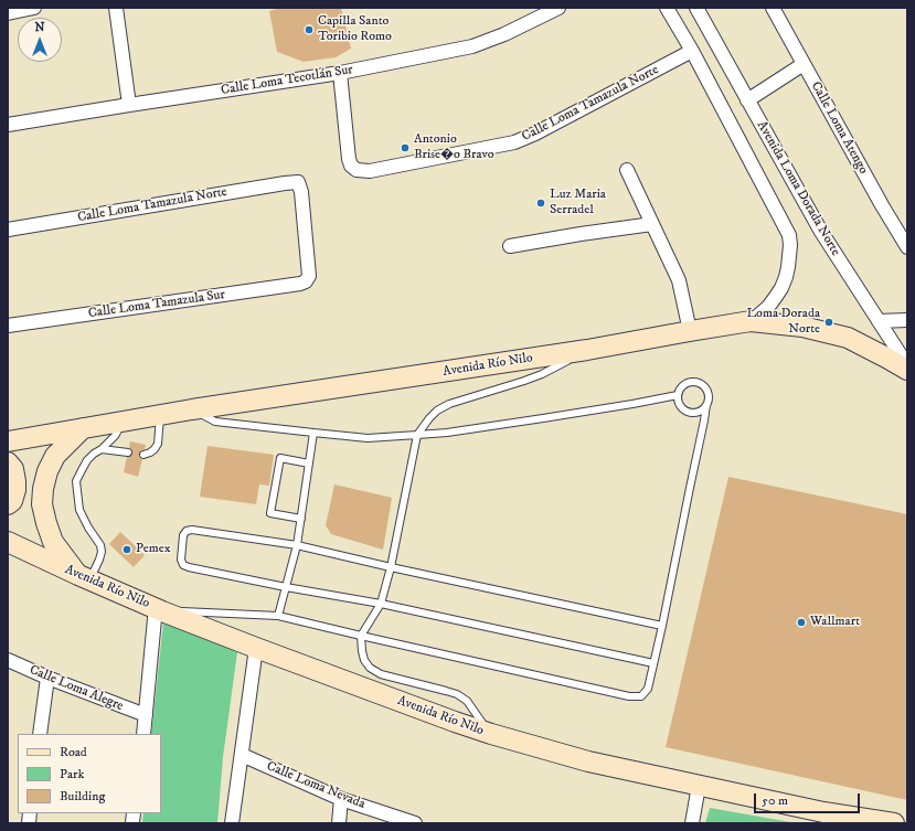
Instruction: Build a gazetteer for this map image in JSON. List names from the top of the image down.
{
  "streets": {
    "main road": ["Avenida Río Nilo"],
    "street": [
      "Calle Loma Tecotlán Sur",
      "Calle Loma Tamazula Norte",
      "Calle Loma Atengo",
      "Avenida Loma Dorada Norte",
      "Calle Loma Tamazula Sur",
      "Calle Loma Alegre",
      "Calle Loma Nevada"
    ]
  },
  "crossings": [
    ["Calle Loma Tecotlán Sur", "Calle Loma Tamazula Norte"],
    ["Calle Loma Tamazula Norte", "Avenida Loma Dorada Norte"],
    ["Calle Loma Tamazula Norte", "Calle Loma Tamazula Sur"],
    ["Avenida Loma Dorada Norte", "Avenida Río Nilo"]
  ],
  "places": [
    "Capilla Santo Toribio Romo",
    "Antonio Brise�o Bravo",
    "Luz Maria Serradel",
    "Loma Dorada Norte",
    "Pemex",
    "Wallmart"
  ],
  "legend": ["Road", "Park", "Building"],
  "scale_bar": "50 m",
  "north": "top"
}
